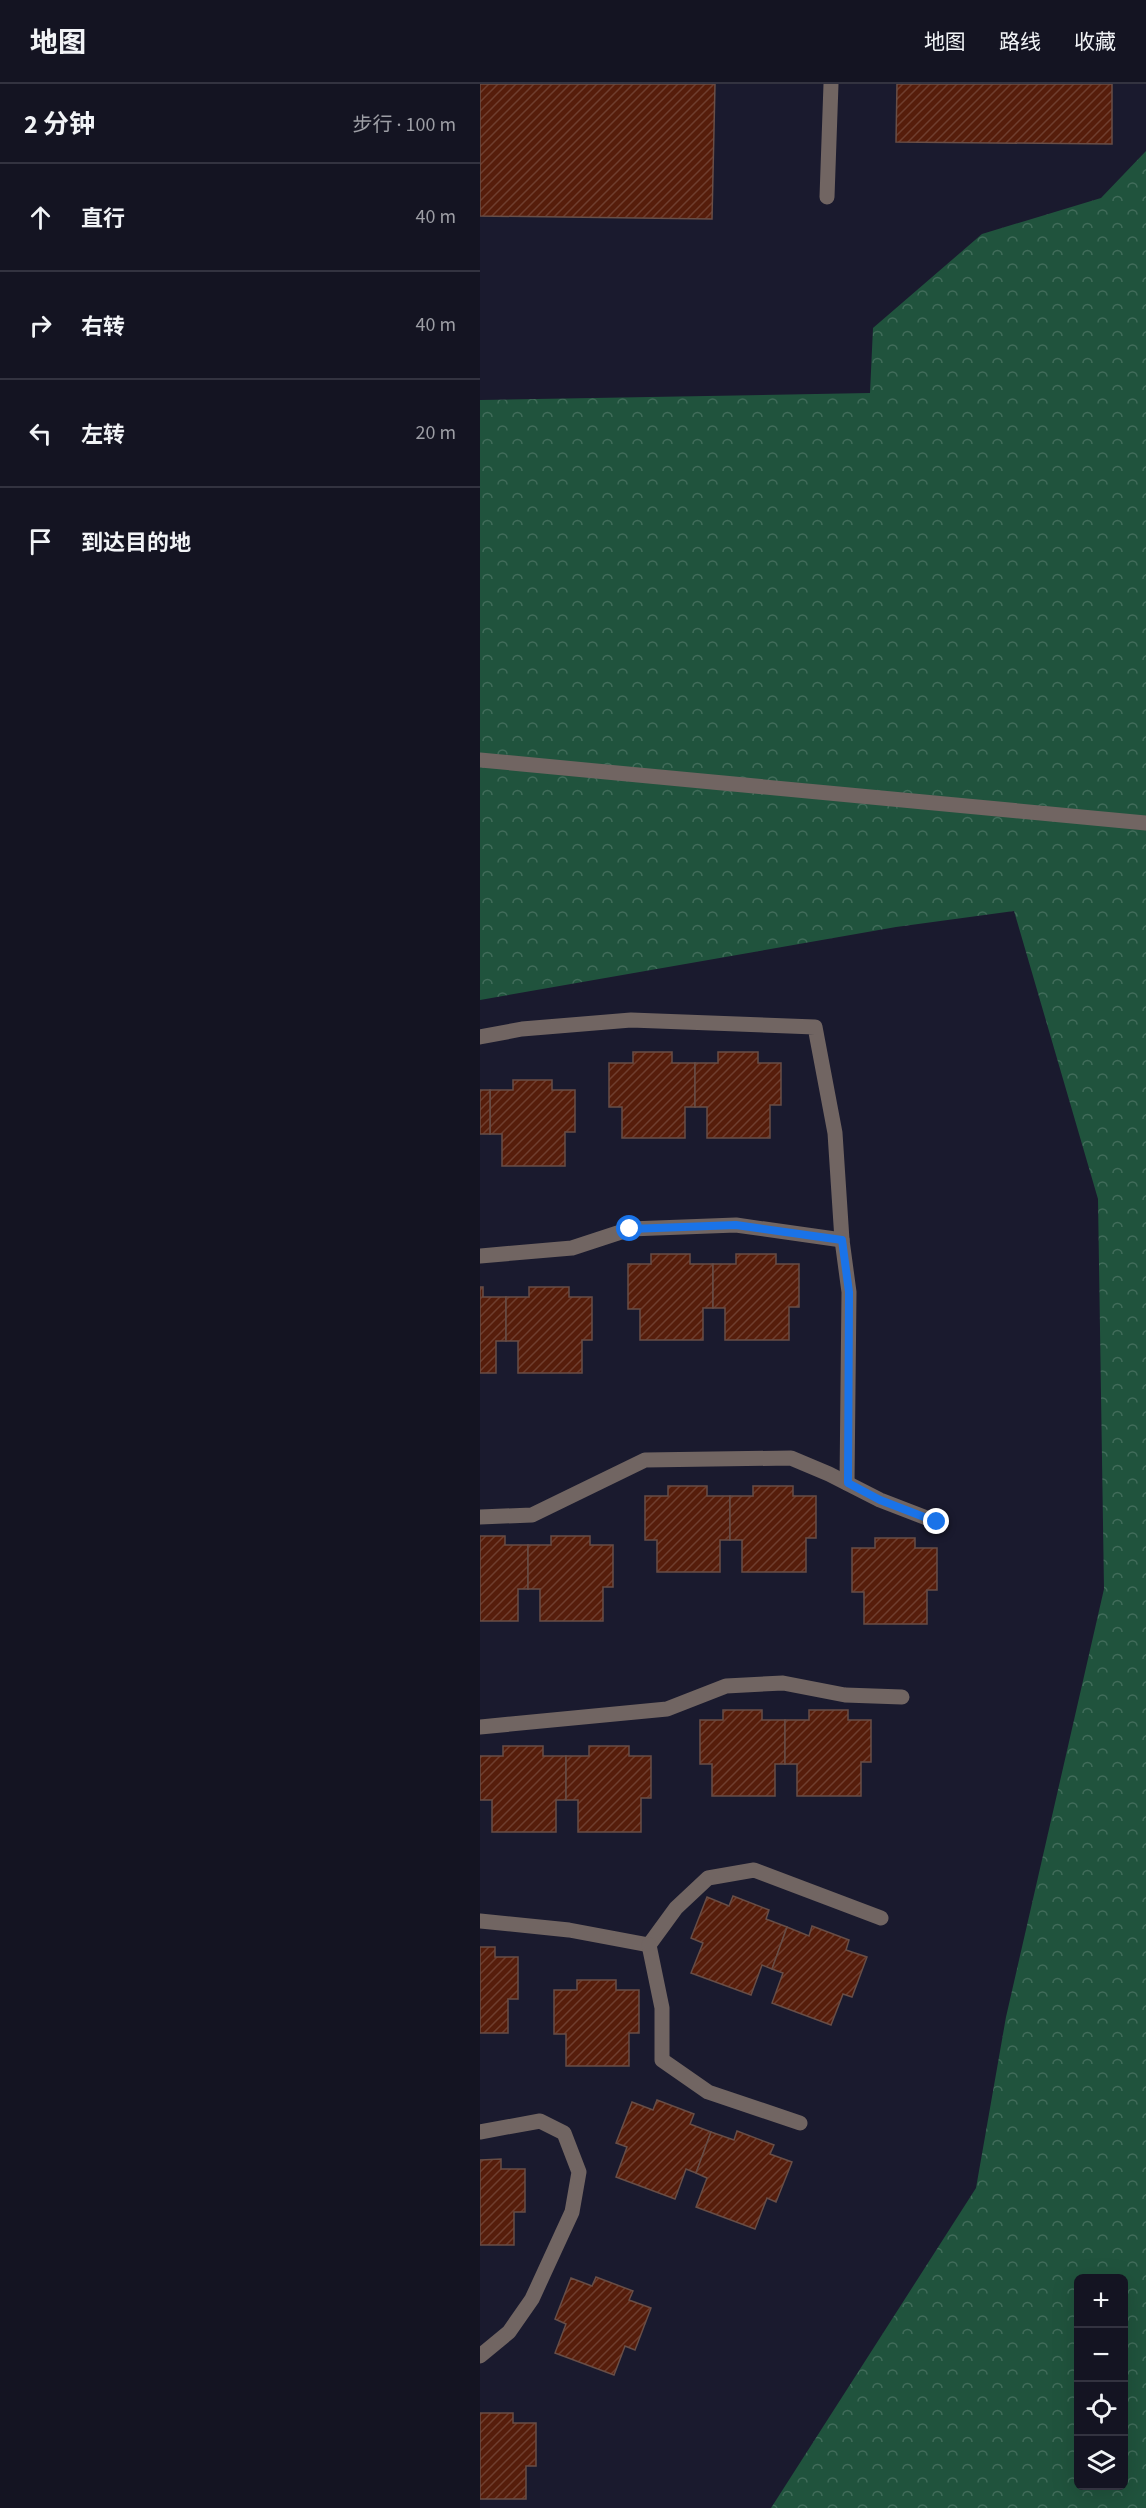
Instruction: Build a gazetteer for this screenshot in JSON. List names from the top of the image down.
{
  "page": {
    "header": "地图",
    "nav": ["地图", "路线", "收藏"],
    "heading": ["2 分钟", "步行 · 100 m"],
    "list": [
      ["直行", "40 m"],
      ["右转", "40 m"],
      ["左转", "20 m"],
      "到达目的地"
    ],
    "map_buttons": ["+", "−"]
  }
}
